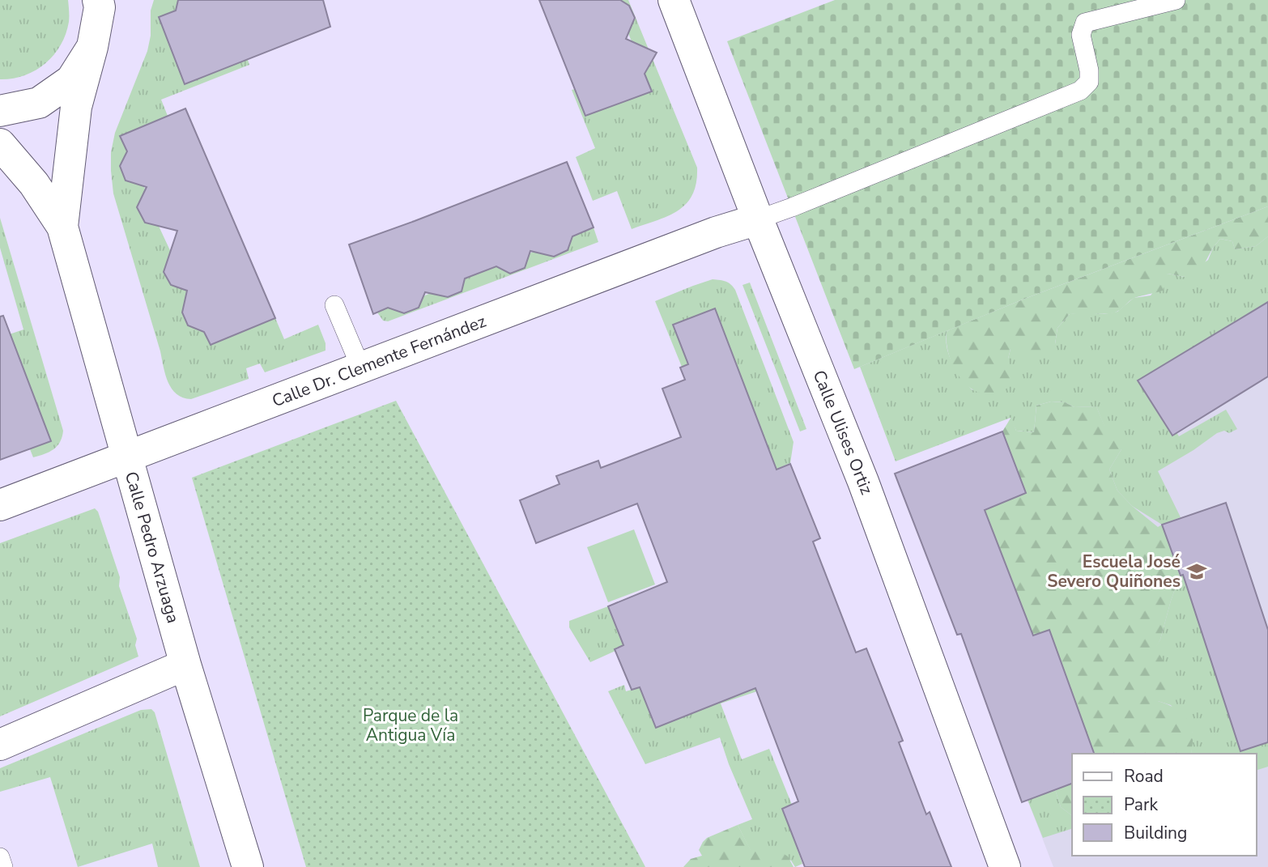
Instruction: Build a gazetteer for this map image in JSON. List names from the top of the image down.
{
  "streets": {
    "street": ["Calle Dr. Clemente Fernández", "Calle Ulises Ortiz", "Calle Pedro Arzuaga"]
  },
  "crossings": [
    ["Calle Dr. Clemente Fernández", "Calle Ulises Ortiz"],
    ["Calle Dr. Clemente Fernández", "Calle Pedro Arzuaga"]
  ],
  "parks": ["Parque de la Antigua Vía"],
  "places": {
    "school or university": ["Escuela José Severo Quiñones"]
  },
  "legend": ["Road", "Park", "Building"]
}
